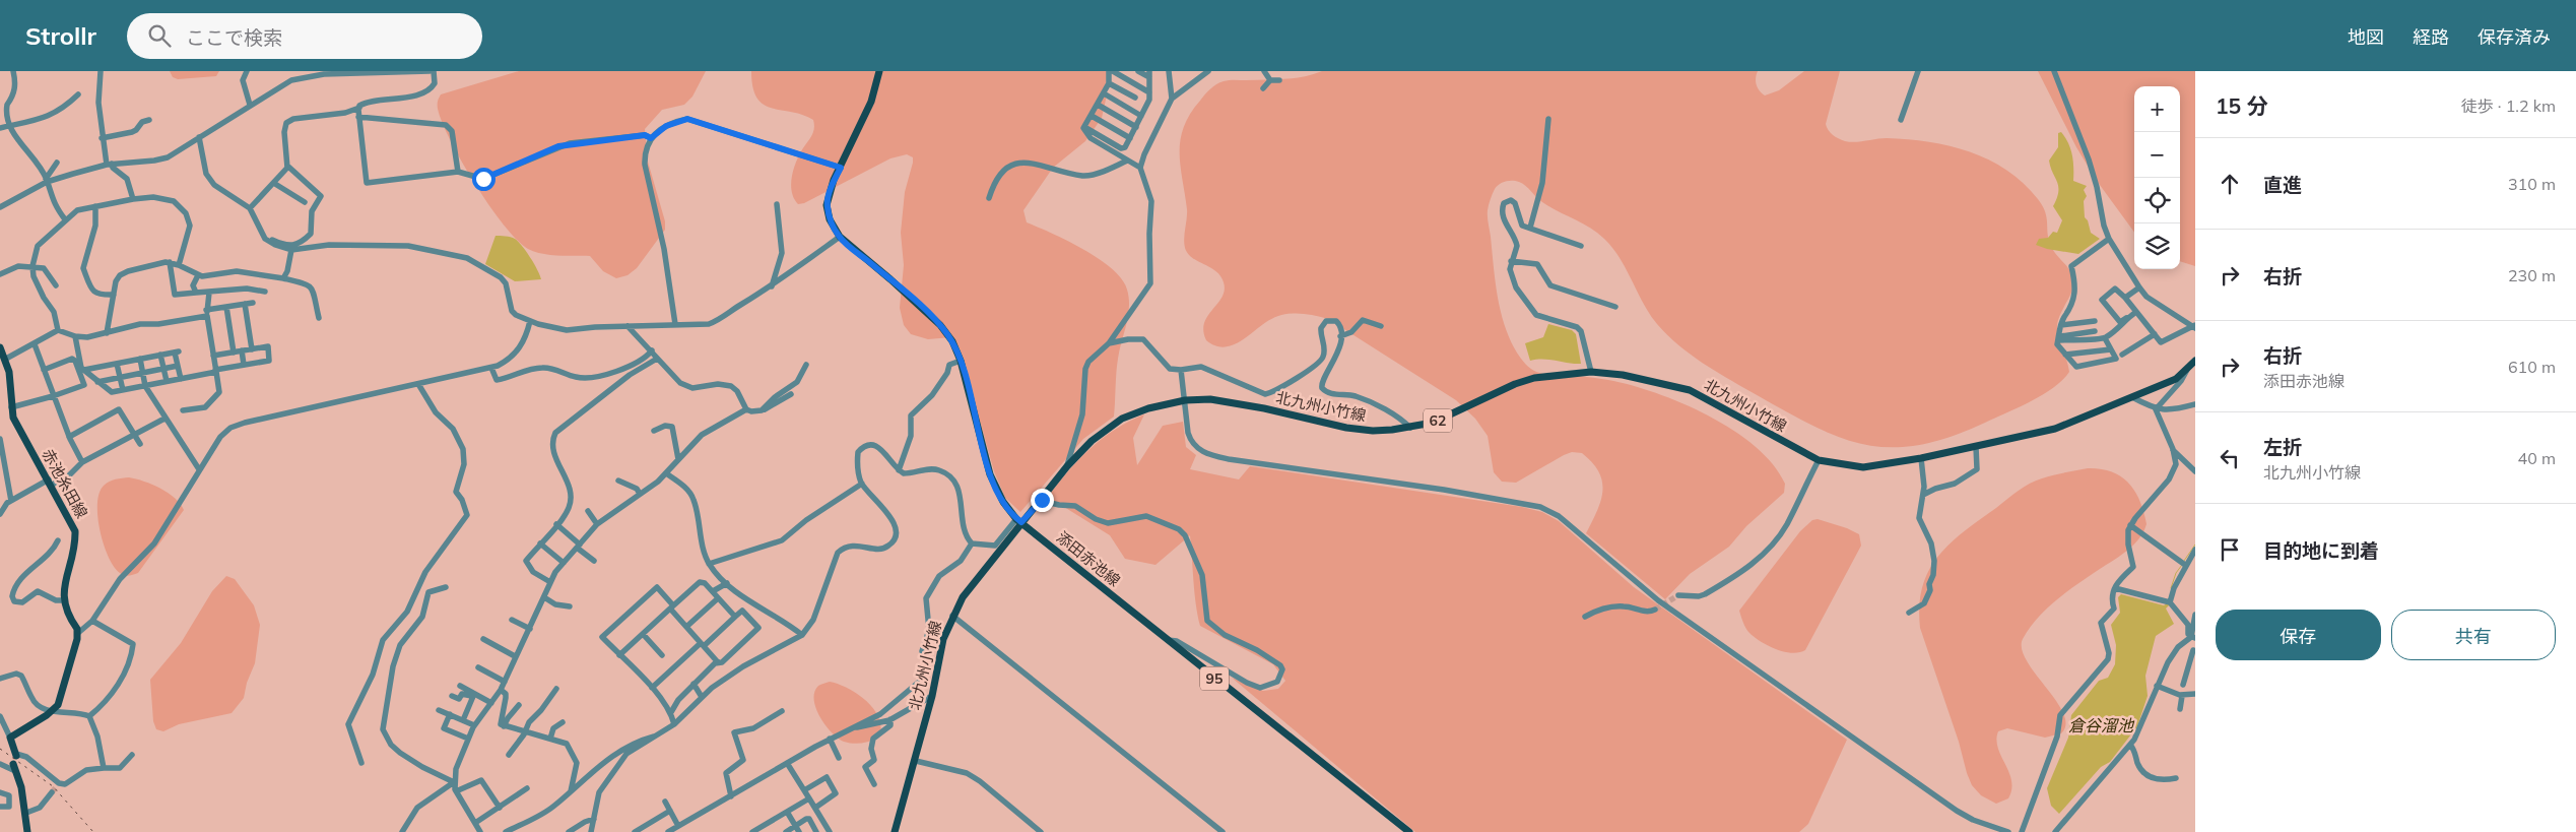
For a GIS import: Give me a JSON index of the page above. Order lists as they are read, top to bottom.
{
  "streets": {
    "main road": [
      "北九州小竹線",
      "62",
      "赤池糸田線",
      "添田赤池線",
      "95"
    ]
  },
  "crossings": [
    ["北九州小竹線", "添田赤池線"]
  ],
  "water": ["倉谷溜池"],
  "page": {
    "header": "Strollr",
    "search": "ここで検索",
    "nav": ["地図", "経路", "保存済み"],
    "heading": ["15 分", "徒歩 · 1.2 km"],
    "map_buttons": ["+", "−"],
    "list": [
      ["直進", "310 m"],
      ["右折", "230 m"],
      ["右折", "添田赤池線", "610 m"],
      ["左折", "北九州小竹線", "40 m"],
      "目的地に到着"
    ],
    "buttons": ["保存", "共有"]
  }
}
